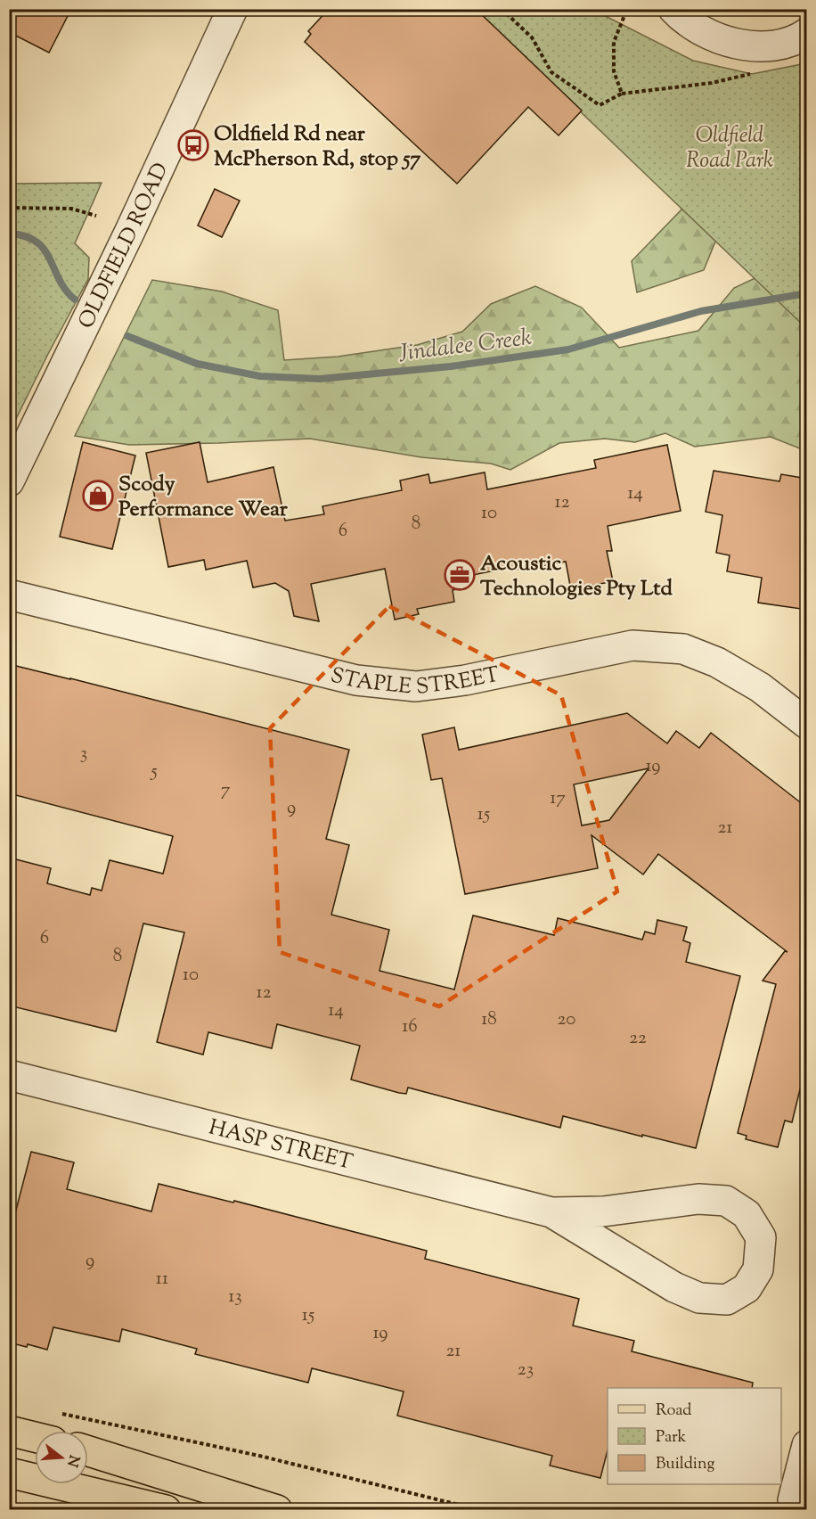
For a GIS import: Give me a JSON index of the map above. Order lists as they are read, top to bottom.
{
  "streets": {
    "street": ["OLDFIELD ROAD", "STAPLE STREET", "HASP STREET"]
  },
  "water": ["Jindalee Creek"],
  "parks": ["Oldfield Road Park"],
  "places": {
    "bus stop": ["Oldfield Rd near McPherson Rd, stop 57"],
    "shop": ["Scody Performance Wear"],
    "office": ["Acoustic Technologies Pty Ltd"]
  },
  "house_numbers": [
    "14",
    "12",
    "10",
    "8",
    "6",
    "3",
    "19",
    "5",
    "7",
    "17",
    "9",
    "15",
    "21",
    "6",
    "8",
    "10",
    "12",
    "14",
    "18",
    "20",
    "16",
    "22",
    "9",
    "11",
    "13",
    "15",
    "19",
    "21",
    "23"
  ],
  "legend": ["Road", "Park", "Building"],
  "north": "right"
}
